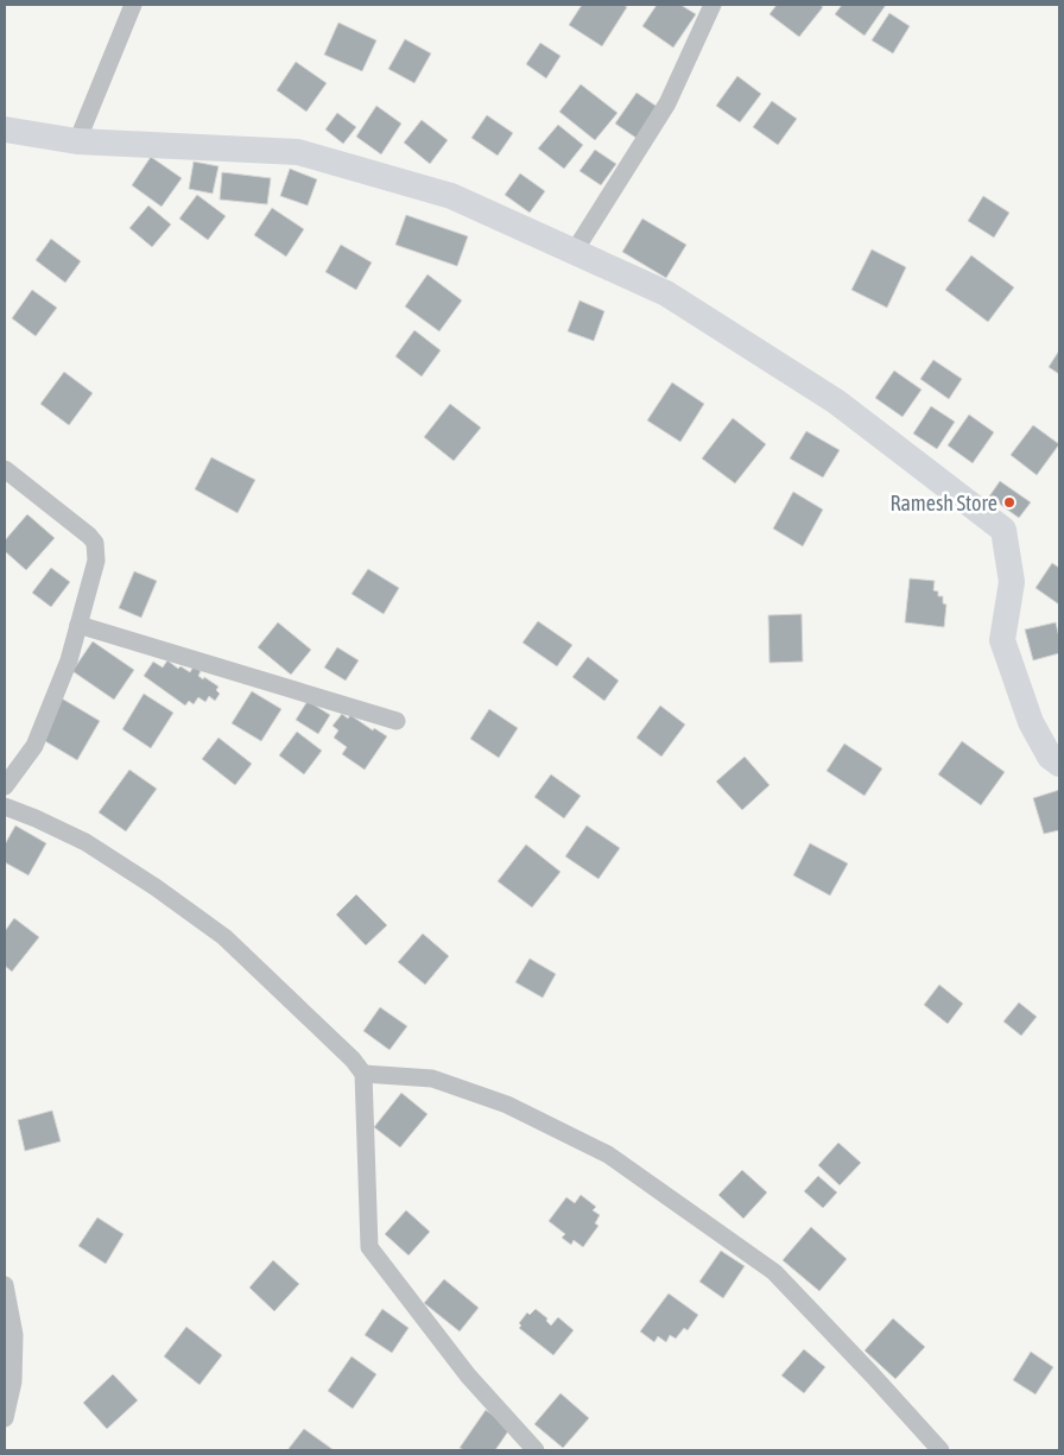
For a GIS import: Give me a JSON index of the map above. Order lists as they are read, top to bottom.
{
  "places": ["Ramesh Store"]
}
